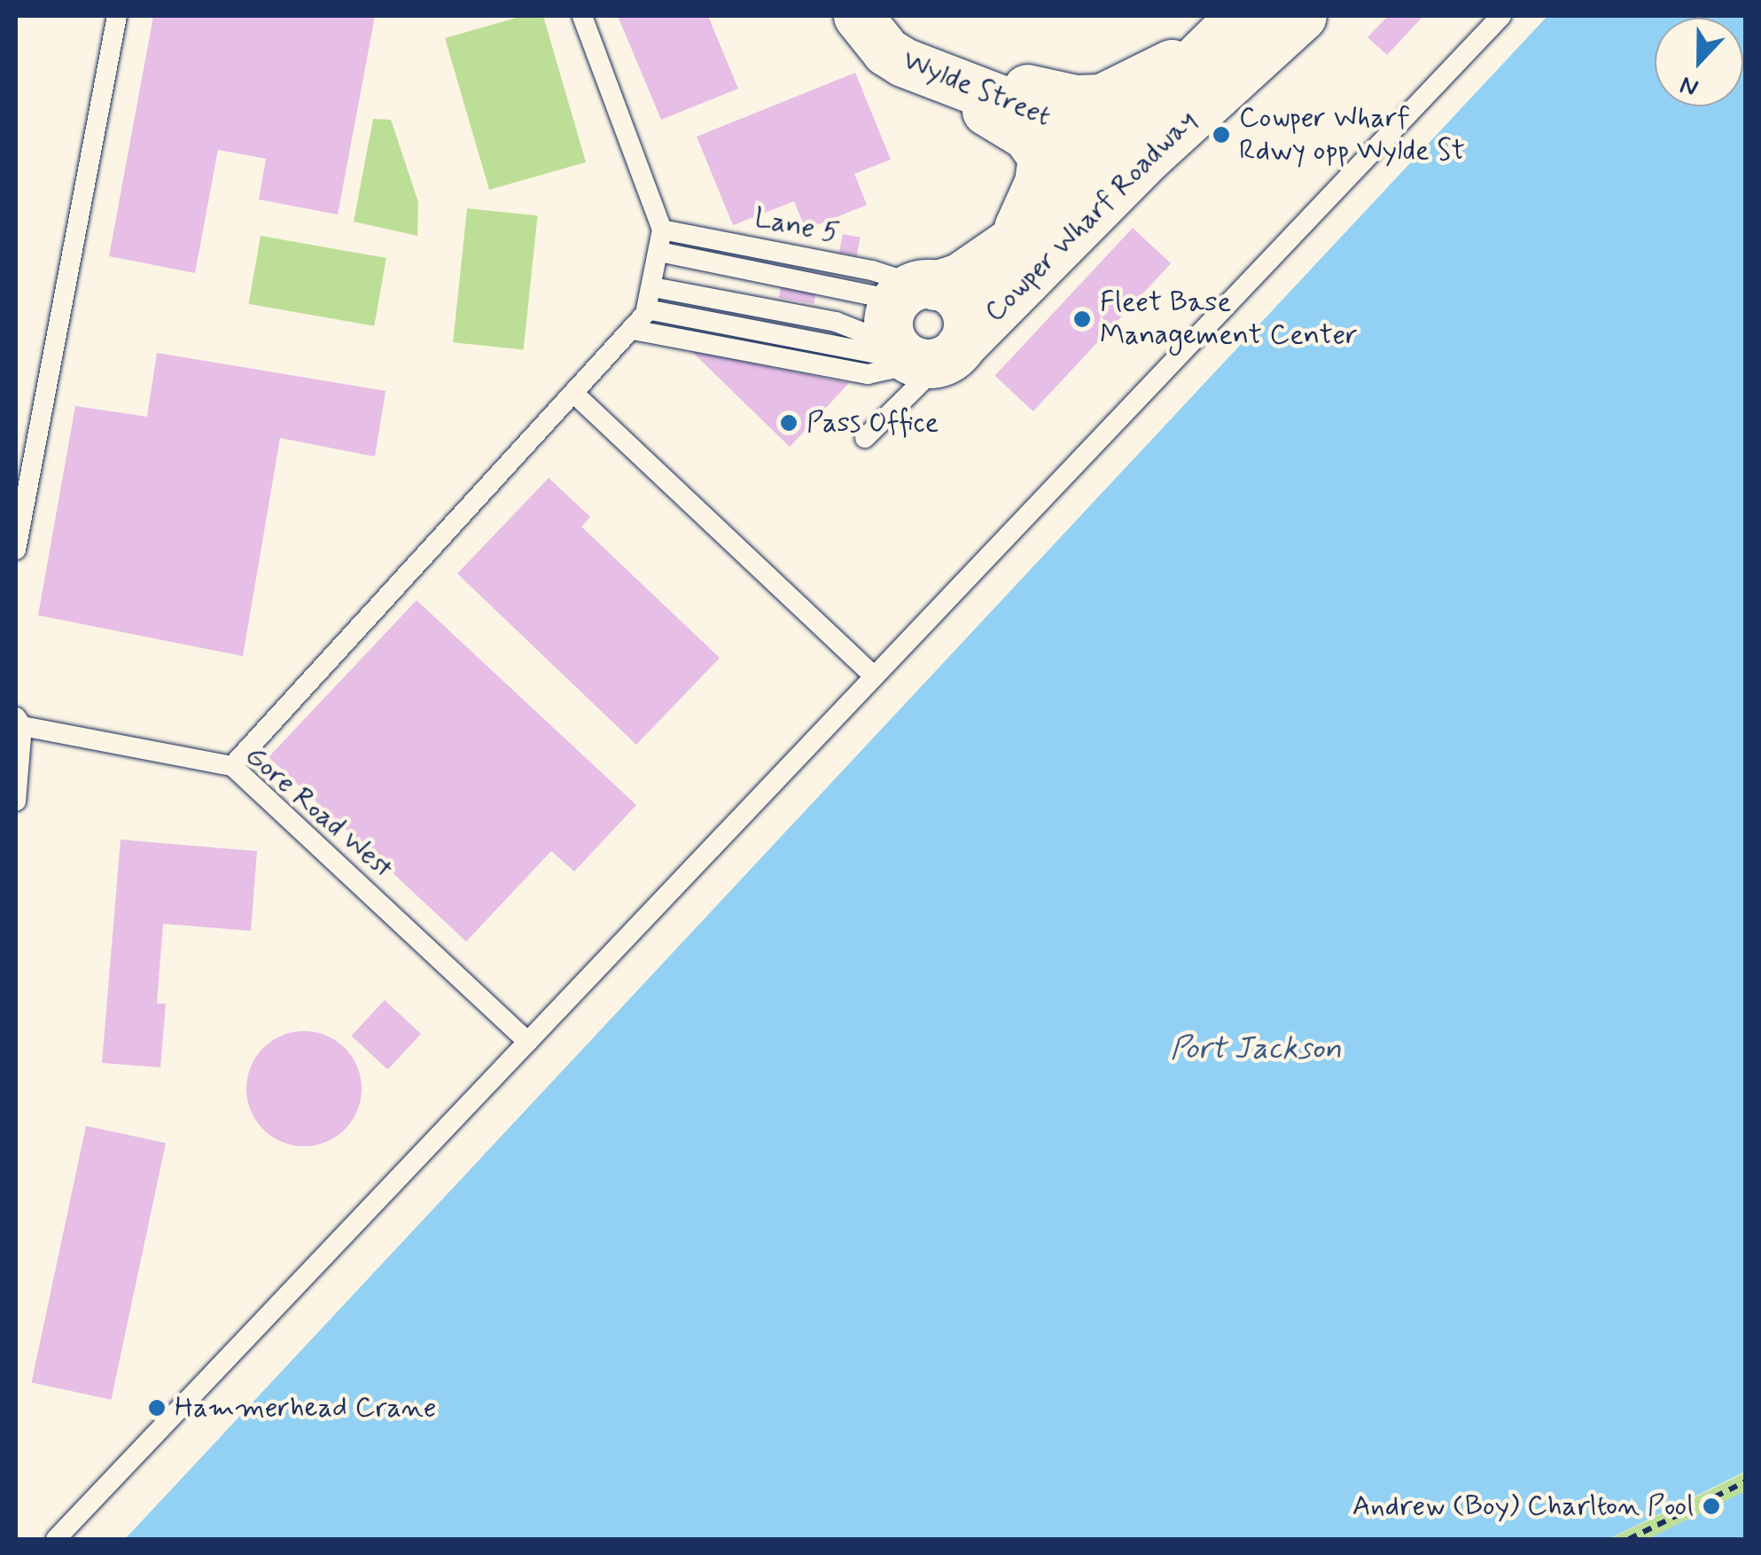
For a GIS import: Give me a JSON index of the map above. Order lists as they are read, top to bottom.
{
  "streets": {
    "main road": ["Wylde Street", "Cowper Wharf Roadway"],
    "lane": ["Lane 5", "Gore Road West"]
  },
  "crossings": [
    ["Wylde Street", "Cowper Wharf Roadway"],
    ["Cowper Wharf Roadway", "Lane 5"]
  ],
  "water": ["Port Jackson"],
  "places": [
    "Cowper Wharf Rdwy opp Wylde St",
    "Fleet Base Management Center",
    "Pass Office",
    "Hammerhead Crane",
    "Andrew (Boy) Charlton Pool"
  ],
  "north": "bottom"
}
